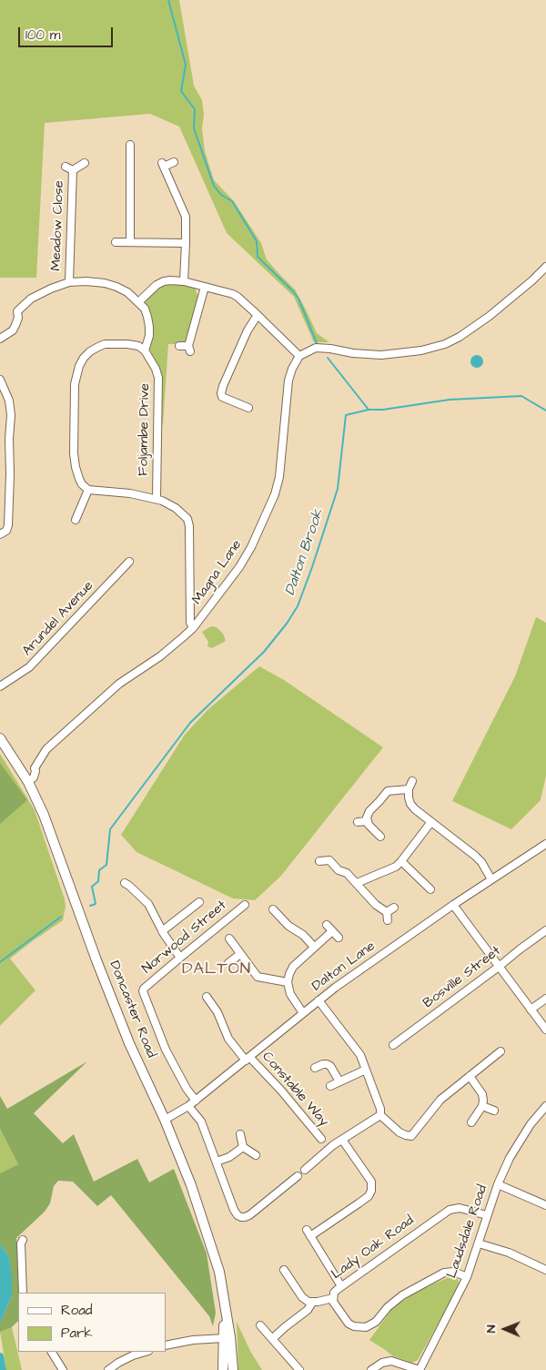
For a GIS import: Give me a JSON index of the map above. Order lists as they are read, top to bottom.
{
  "streets": {
    "main road": ["Doncaster Road"],
    "street": [
      "Meadow Close",
      "Foljambe Drive",
      "Magna Lane",
      "Arundel Avenue",
      "Norwood Street",
      "Dalton Lane",
      "Bosville Street",
      "Constable Way",
      "Laudsdale Road",
      "Lady Oak Road"
    ]
  },
  "crossings": [
    ["Foljambe Drive", "Magna Lane"],
    ["Magna Lane", "Doncaster Road"],
    ["Norwood Street", "Dalton Lane"],
    ["Dalton Lane", "Doncaster Road"],
    ["Dalton Lane", "Constable Way"],
    ["Laudsdale Road", "Lady Oak Road"]
  ],
  "districts": ["DALTON"],
  "water": ["Dalton Brook"],
  "legend": ["Road", "Park"],
  "scale_bar": "100 m",
  "north": "left"
}
